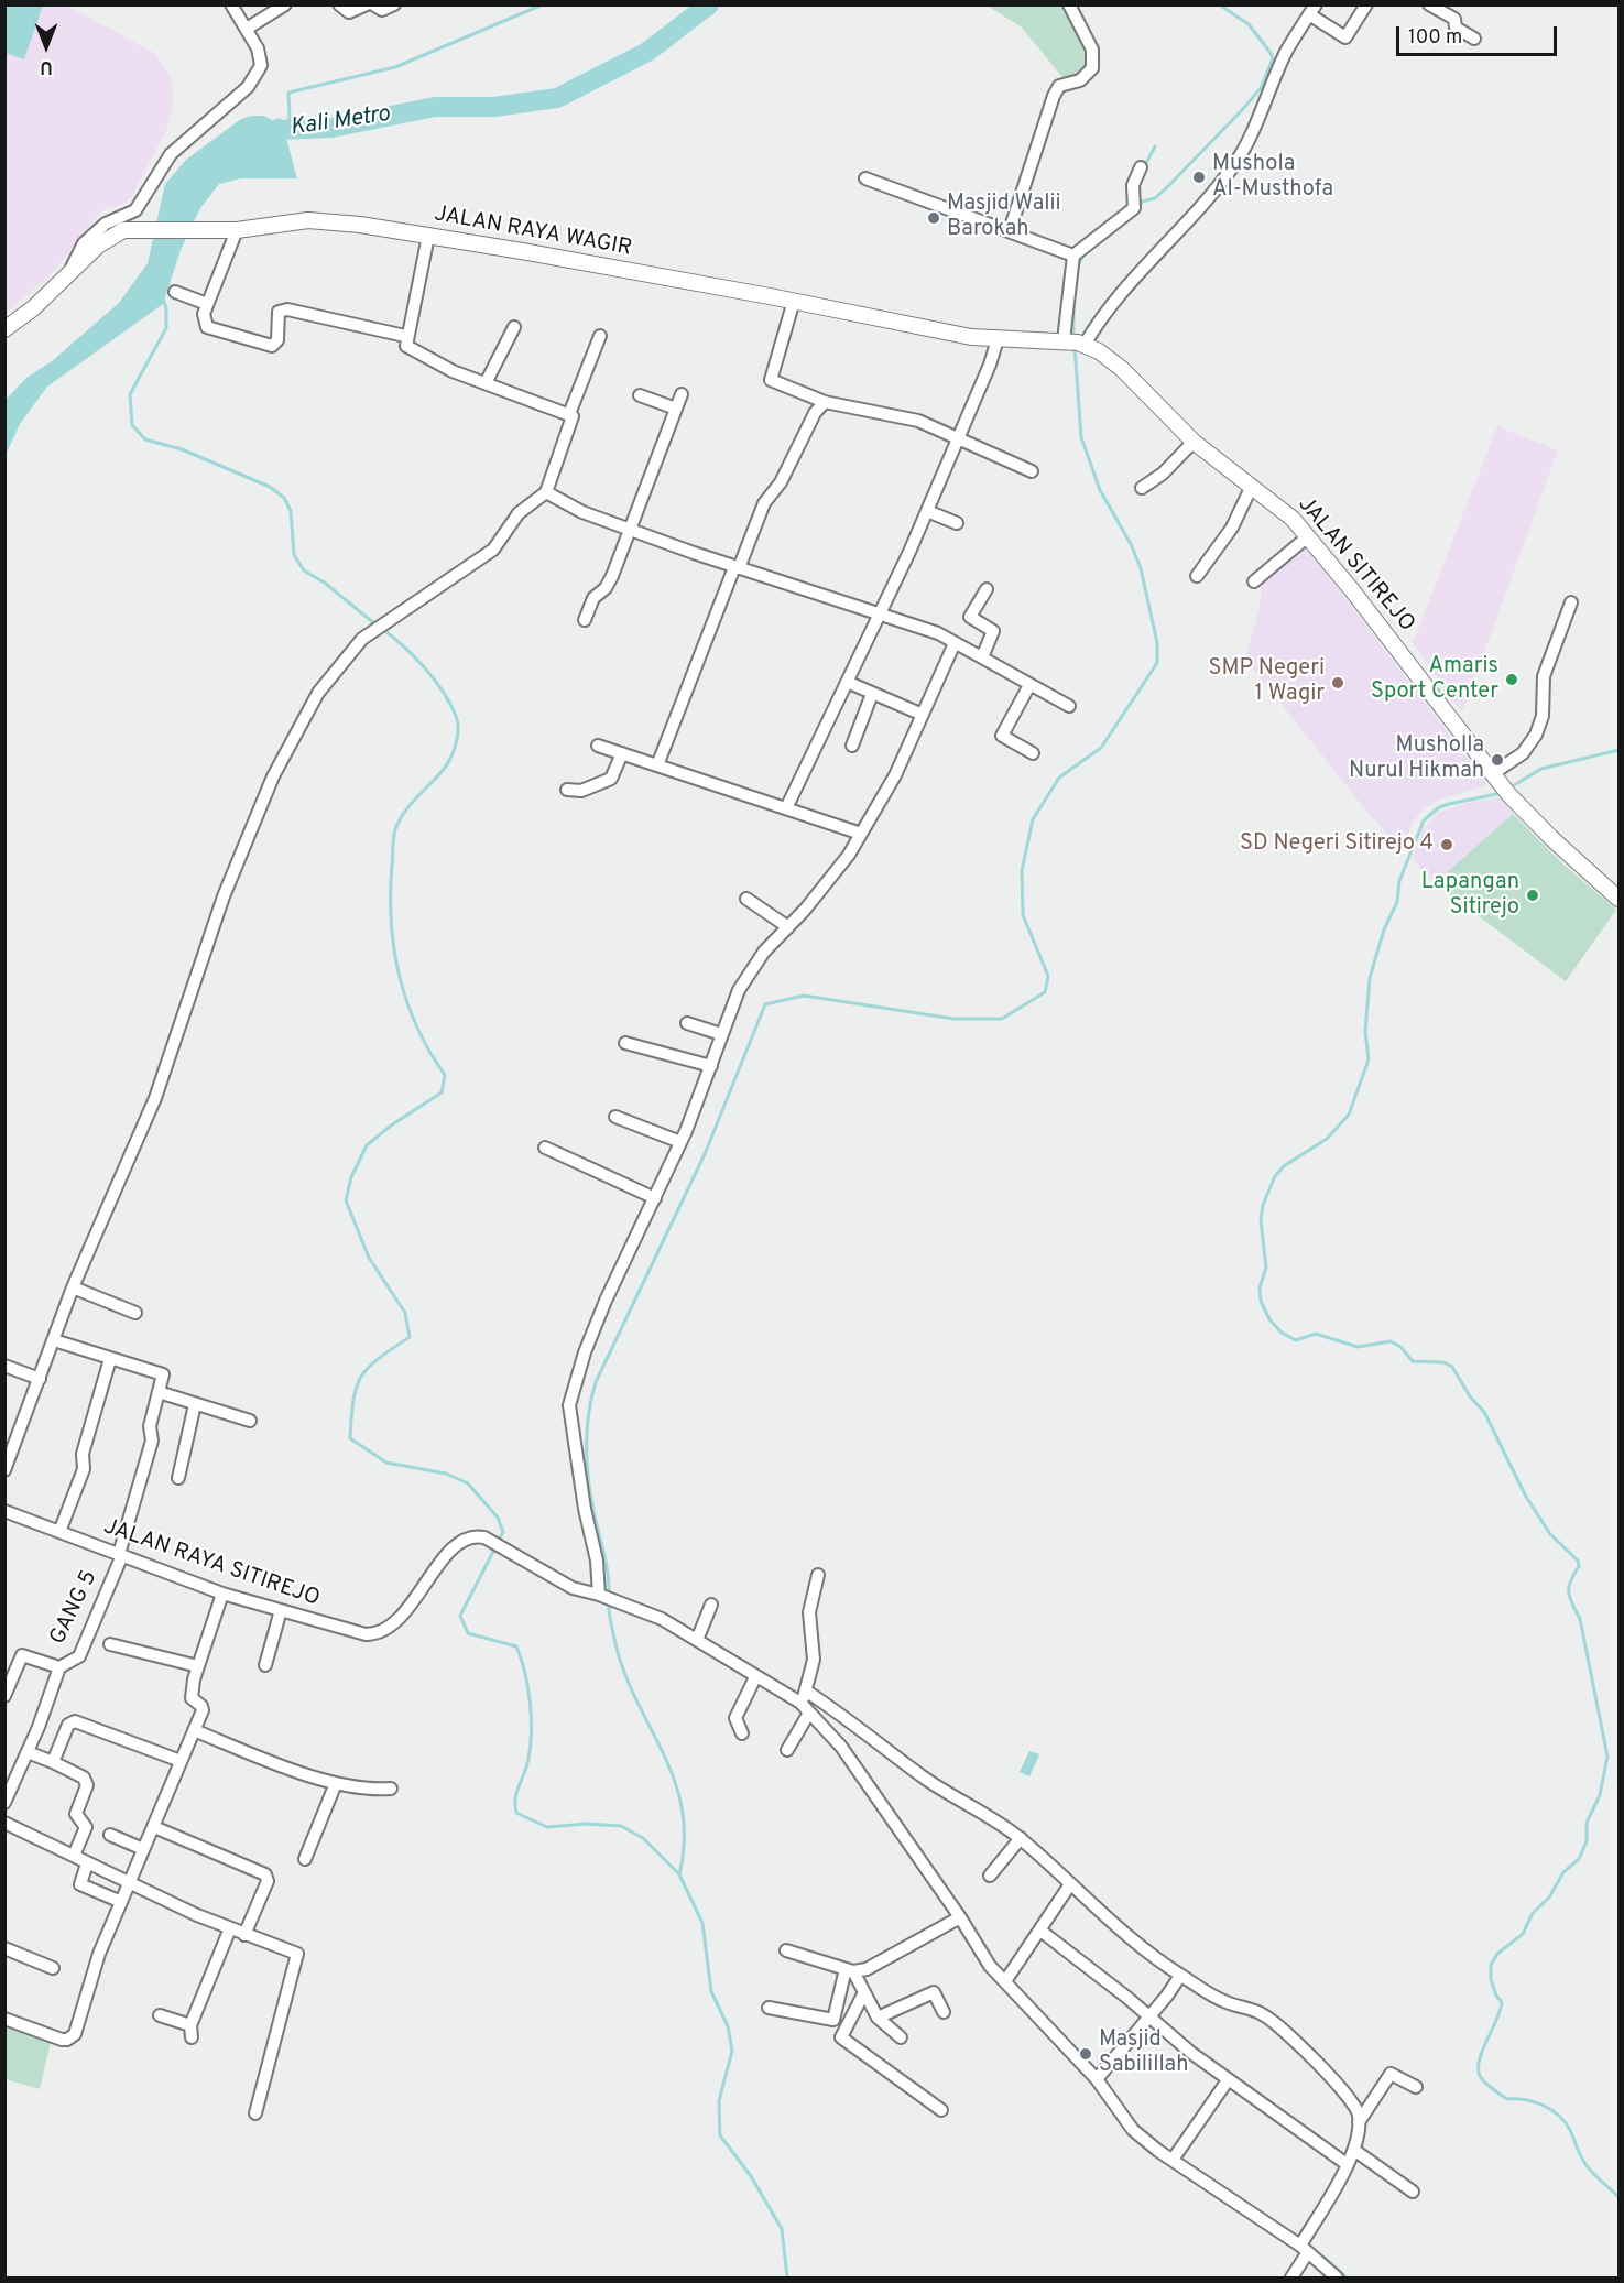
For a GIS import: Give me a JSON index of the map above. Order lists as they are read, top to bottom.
{
  "streets": {
    "main road": ["JALAN RAYA WAGIR", "JALAN SITIREJO"],
    "street": ["JALAN RAYA SITIREJO", "GANG 5"]
  },
  "crossings": [
    ["JALAN RAYA WAGIR", "JALAN SITIREJO"],
    ["JALAN RAYA SITIREJO", "GANG 5"]
  ],
  "water": ["Kali Metro"],
  "places": [
    "Mushola Al-Musthofa",
    "Masjid Walii Barokah",
    "Amaris Sport Center",
    "SMP Negeri 1 Wagir",
    "Musholla Nurul Hikmah",
    "SD Negeri Sitirejo 4",
    "Lapangan Sitirejo",
    "Masjid Sabilillah"
  ],
  "scale_bar": "100 m",
  "north": "bottom"
}
